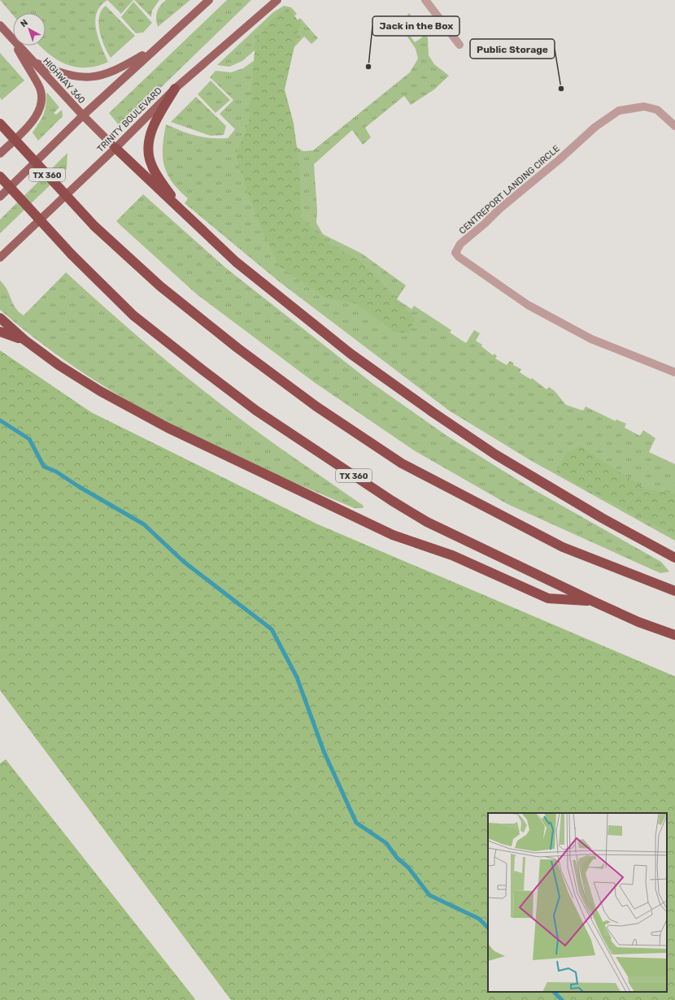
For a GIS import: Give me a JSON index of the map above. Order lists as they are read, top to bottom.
{
  "streets": {
    "highway": ["TX 360"],
    "main road": ["HIGHWAY 360", "TRINITY BOULEVARD"],
    "street": ["CENTREPORT LANDING CIRCLE"]
  },
  "crossings": [
    ["HIGHWAY 360", "TRINITY BOULEVARD"]
  ],
  "places": ["Jack in the Box", "Public Storage"],
  "north": "top left"
}
